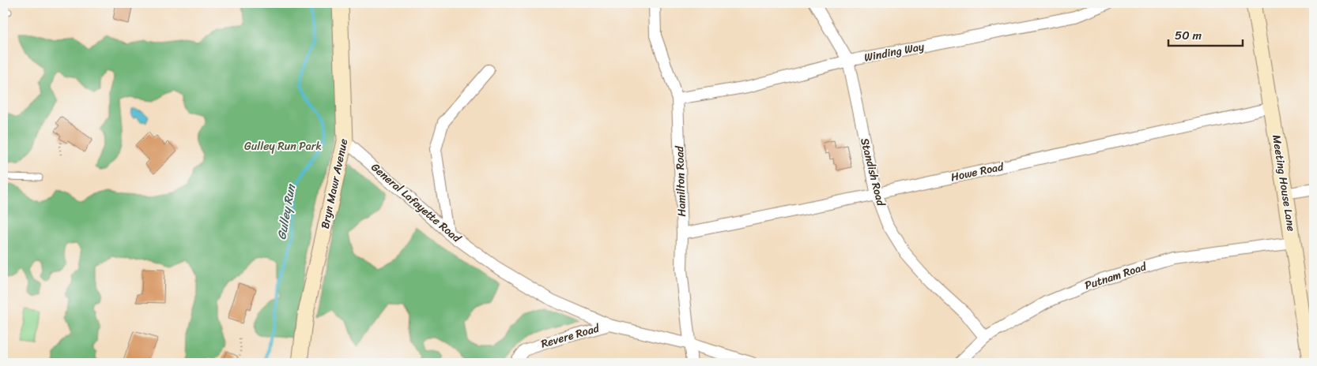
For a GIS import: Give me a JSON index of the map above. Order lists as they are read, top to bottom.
{
  "streets": {
    "street": [
      "Winding Way",
      "Standish Road",
      "Howe Road",
      "Hamilton Road",
      "Meeting House Lane",
      "Bryn Mawr Avenue",
      "General Lafayette Road",
      "Putnam Road",
      "Revere Road"
    ]
  },
  "crossings": [
    ["Winding Way", "Standish Road"],
    ["Winding Way", "Hamilton Road"],
    ["Standish Road", "Howe Road"],
    ["Standish Road", "Putnam Road"],
    ["Howe Road", "Hamilton Road"],
    ["Howe Road", "Meeting House Lane"],
    ["Hamilton Road", "General Lafayette Road"],
    ["Meeting House Lane", "Putnam Road"],
    ["Bryn Mawr Avenue", "General Lafayette Road"],
    ["General Lafayette Road", "Revere Road"]
  ],
  "water": ["Gulley Run"],
  "parks": ["Gulley Run Park"],
  "scale_bar": "50 m"
}
